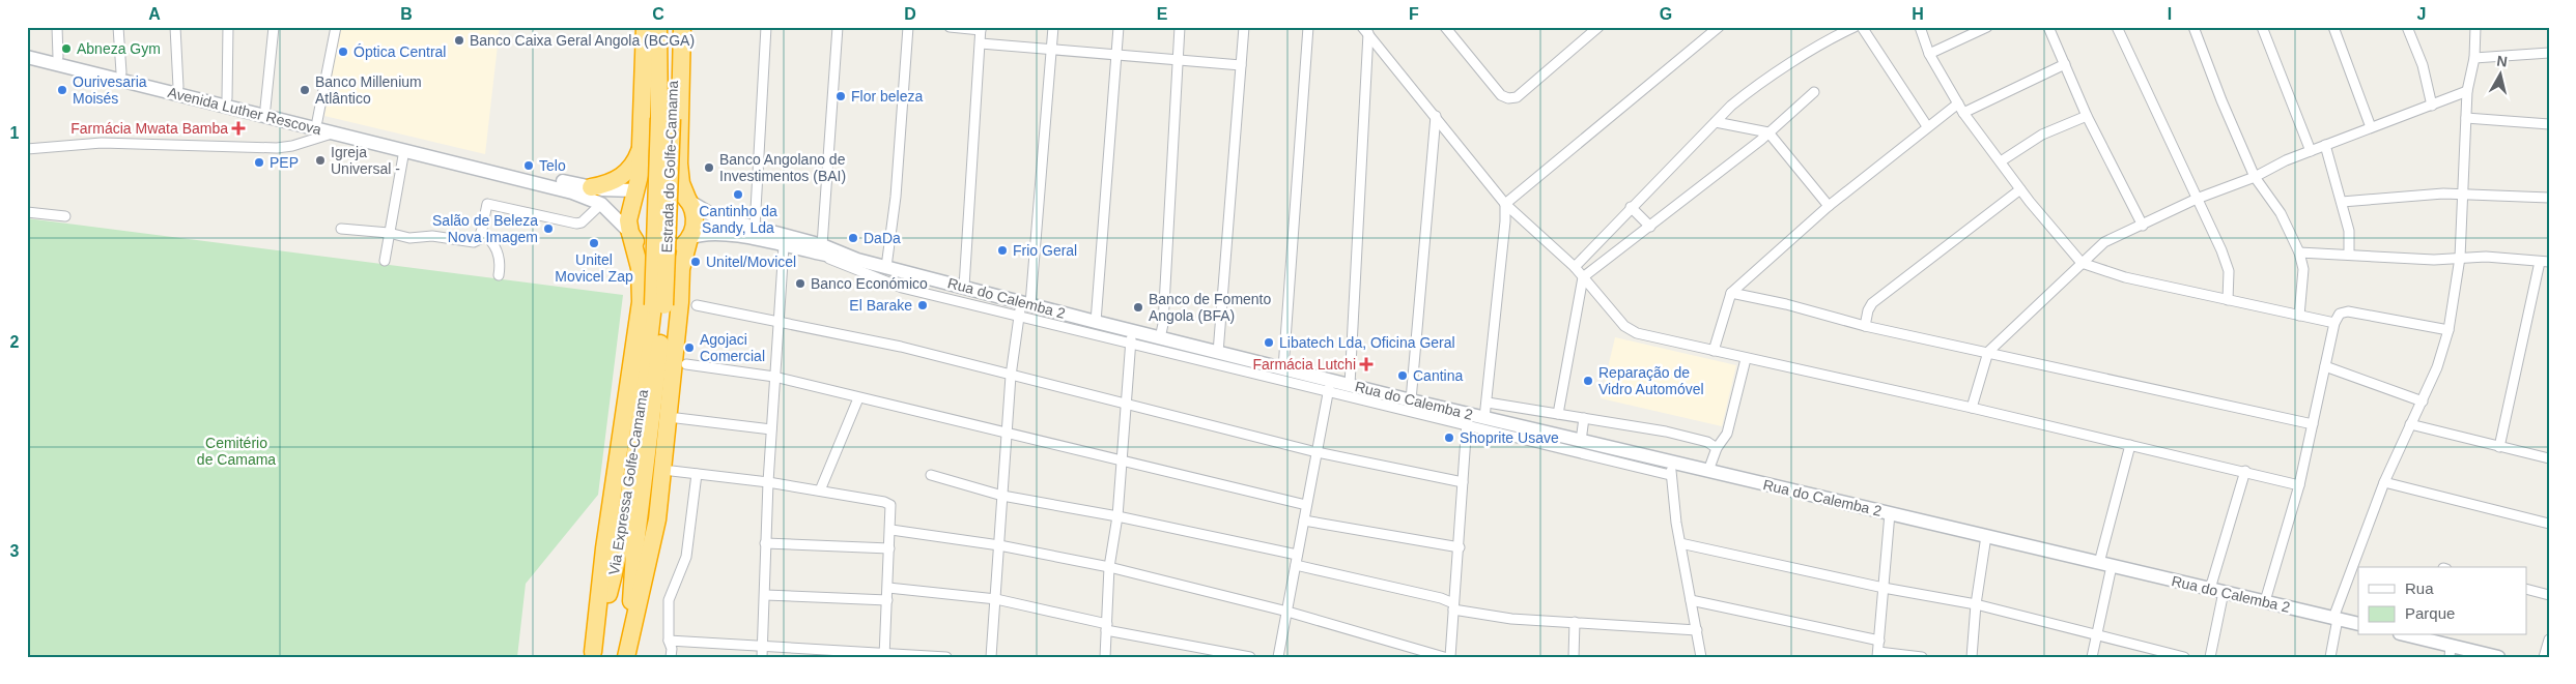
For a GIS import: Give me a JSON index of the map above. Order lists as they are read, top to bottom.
{
  "streets": {
    "highway": ["Estrada do Golfe-Camama", "Via Expressa Golfe-Camama"],
    "main road": ["Avenida Luther Rescova", "Rua do Calemba 2"]
  },
  "crossings": [
    ["Estrada do Golfe-Camama", "Via Expressa Golfe-Camama"]
  ],
  "parks": ["Cemitério de Camama"],
  "places": {
    "other": [
      "Banco Caixa Geral Angola (BCGA)",
      "Abneza Gym",
      "Óptica Central",
      "Ourivesaria Moisés",
      "Banco Millenium Atlântico",
      "Flor beleza",
      "Igreja Universal -",
      "PEP",
      "Telo",
      "Banco Angolano de Investimentos (BAI)",
      "Cantinho da Sandy, Lda",
      "Salão de Beleza Nova Imagem",
      "DaDa",
      "Unitel Movicel Zap",
      "Frio Geral",
      "Unitel/Movicel",
      "Banco Económico",
      "El Barake",
      "Banco de Fomento Angola (BFA)",
      "Libatech Lda, Oficina Geral",
      "Agojaci Comercial",
      "Cantina",
      "Reparação de Vidro Automóvel",
      "Shoprite Usave"
    ],
    "health": ["Farmácia Mwata Bamba", "Farmácia Lutchi"]
  },
  "legend": ["Rua", "Parque"],
  "north": "top",
  "grid": {
    "columns": [
      "A",
      "B",
      "C",
      "D",
      "E",
      "F",
      "G",
      "H",
      "I",
      "J"
    ],
    "rows": ["1", "2", "3"]
  }
}
